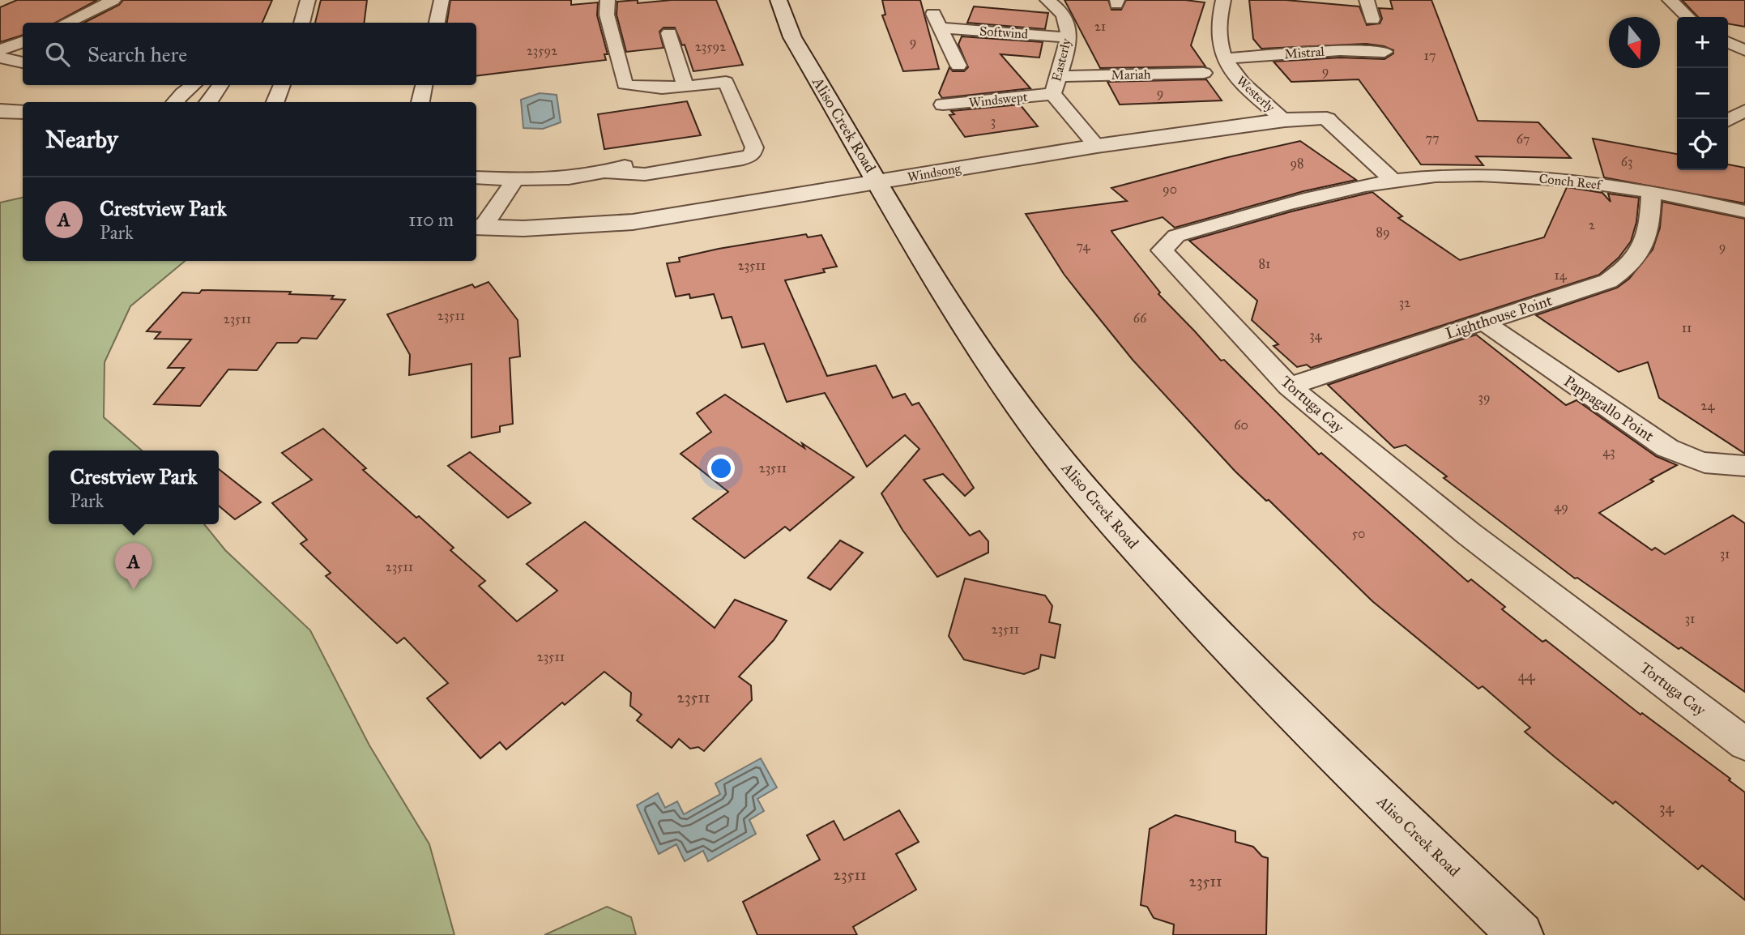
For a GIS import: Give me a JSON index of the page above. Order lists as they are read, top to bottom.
{
  "streets": {
    "main road": ["Aliso Creek Road", "Windsong"],
    "street": [
      "Softwind",
      "Mistral",
      "Easterly",
      "Mariah",
      "Westerly",
      "Windswept",
      "Conch Reef",
      "Lighthouse Point",
      "Tortuga Cay",
      "Pappagallo Point"
    ]
  },
  "crossings": [
    ["Softwind", "Easterly"],
    ["Mistral", "Westerly"],
    ["Easterly", "Mariah"],
    ["Easterly", "Windswept"],
    ["Easterly", "Windsong"],
    ["Mariah", "Windswept"],
    ["Westerly", "Windsong"],
    ["Aliso Creek Road", "Windsong"],
    ["Conch Reef", "Lighthouse Point"],
    ["Conch Reef", "Tortuga Cay"],
    ["Lighthouse Point", "Tortuga Cay"],
    ["Lighthouse Point", "Pappagallo Point"]
  ],
  "house_numbers": [
    "21",
    "9",
    "23592",
    "23592",
    "17",
    "9",
    "9",
    "3",
    "77",
    "67",
    "63",
    "98",
    "90",
    "2",
    "89",
    "74",
    "9",
    "81",
    "23511",
    "14",
    "32",
    "23511",
    "66",
    "23511",
    "11",
    "34",
    "39",
    "24",
    "60",
    "43",
    "23511",
    "49",
    "50",
    "31",
    "23511",
    "31",
    "23511",
    "23511",
    "44",
    "23511",
    "34",
    "23511",
    "23511"
  ],
  "north": "bottom",
  "page": {
    "map_buttons": ["+", "−"],
    "search": "Search here",
    "heading": "Nearby",
    "list": [
      {
        "mark": "A",
        "name": "Crestview Park",
        "note": "Park",
        "value": "110 m"
      }
    ],
    "popup": ["Crestview Park", "Park"],
    "pins": "A"
  }
}
